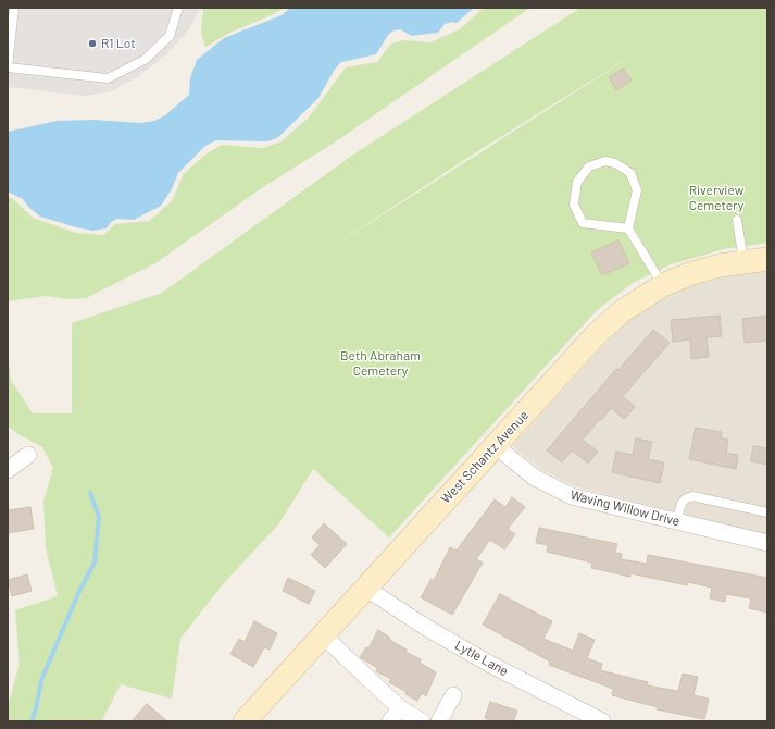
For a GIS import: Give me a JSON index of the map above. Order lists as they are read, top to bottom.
{
  "streets": {
    "main road": ["West Schantz Avenue"],
    "street": ["Waving Willow Drive", "Lytle Lane"]
  },
  "crossings": [
    ["West Schantz Avenue", "Waving Willow Drive"],
    ["West Schantz Avenue", "Lytle Lane"]
  ],
  "parks": ["Riverview Cemetery", "Beth Abraham Cemetery"],
  "places": ["R1 Lot"]
}
